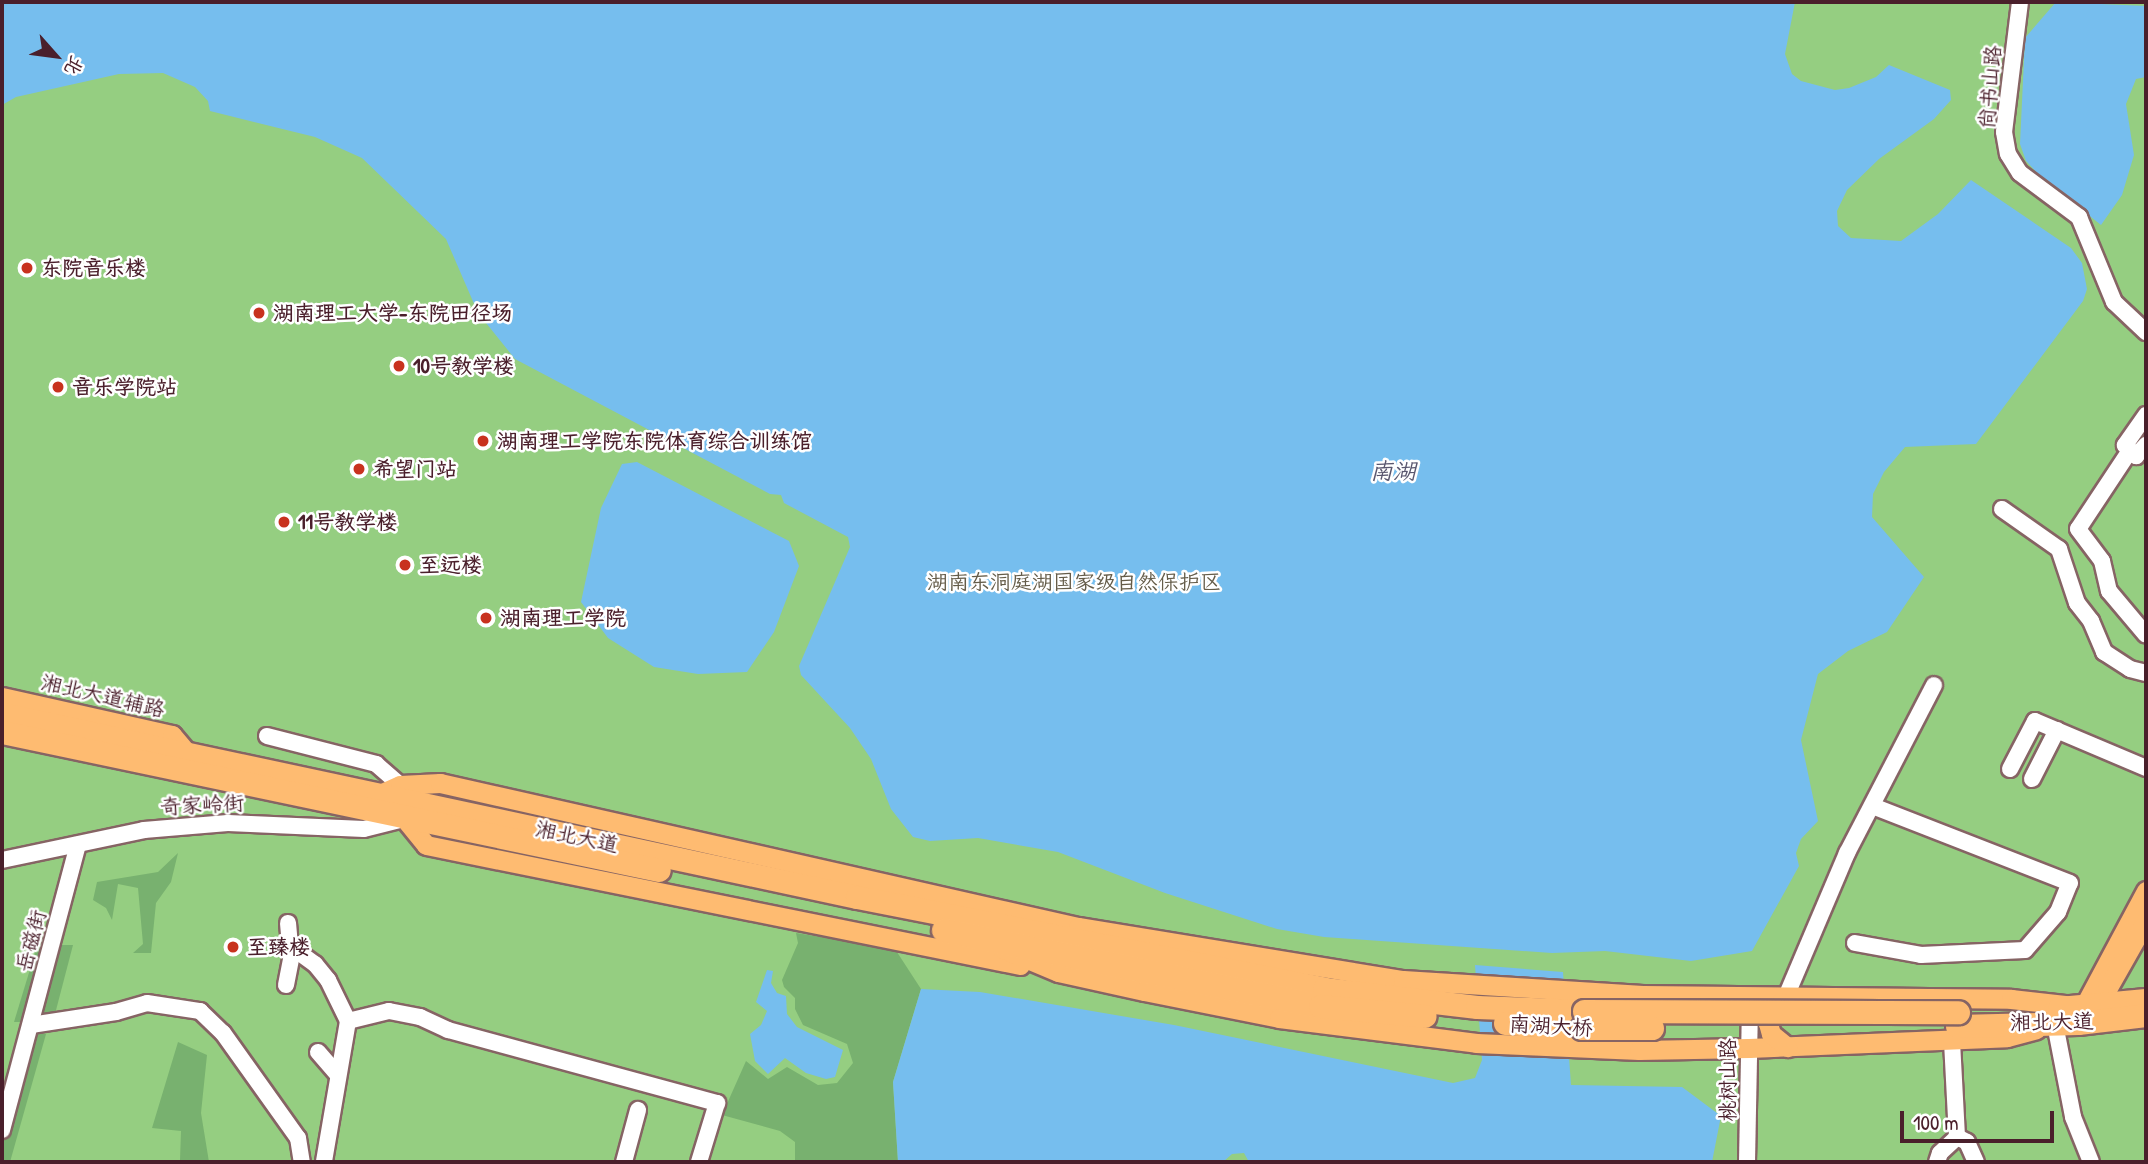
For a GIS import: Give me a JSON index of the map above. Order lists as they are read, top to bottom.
{
  "streets": {
    "highway": ["湘北大道", "南湖大桥"],
    "main road": ["湘北大道辅路"],
    "street": [
      "尚书山路",
      "奇家岭街",
      "岳磁街",
      "桃树山路"
    ]
  },
  "crossings": [
    ["湘北大道辅路", "湘北大道"],
    ["奇家岭街", "湘北大道"],
    ["奇家岭街", "岳磁街"],
    ["湘北大道", "南湖大桥"]
  ],
  "water": ["南湖"],
  "parks": ["湖南东洞庭湖国家级自然保护区"],
  "places": [
    "东院音乐楼",
    "湖南理工大学-东院田径场",
    "10号教学楼",
    "音乐学院站",
    "湖南理工学院东院体育综合训练馆",
    "希望门站",
    "11号教学楼",
    "至远楼",
    "湖南理工学院",
    "至臻楼"
  ],
  "scale_bar": "100 m",
  "north": "bottom right"
}
